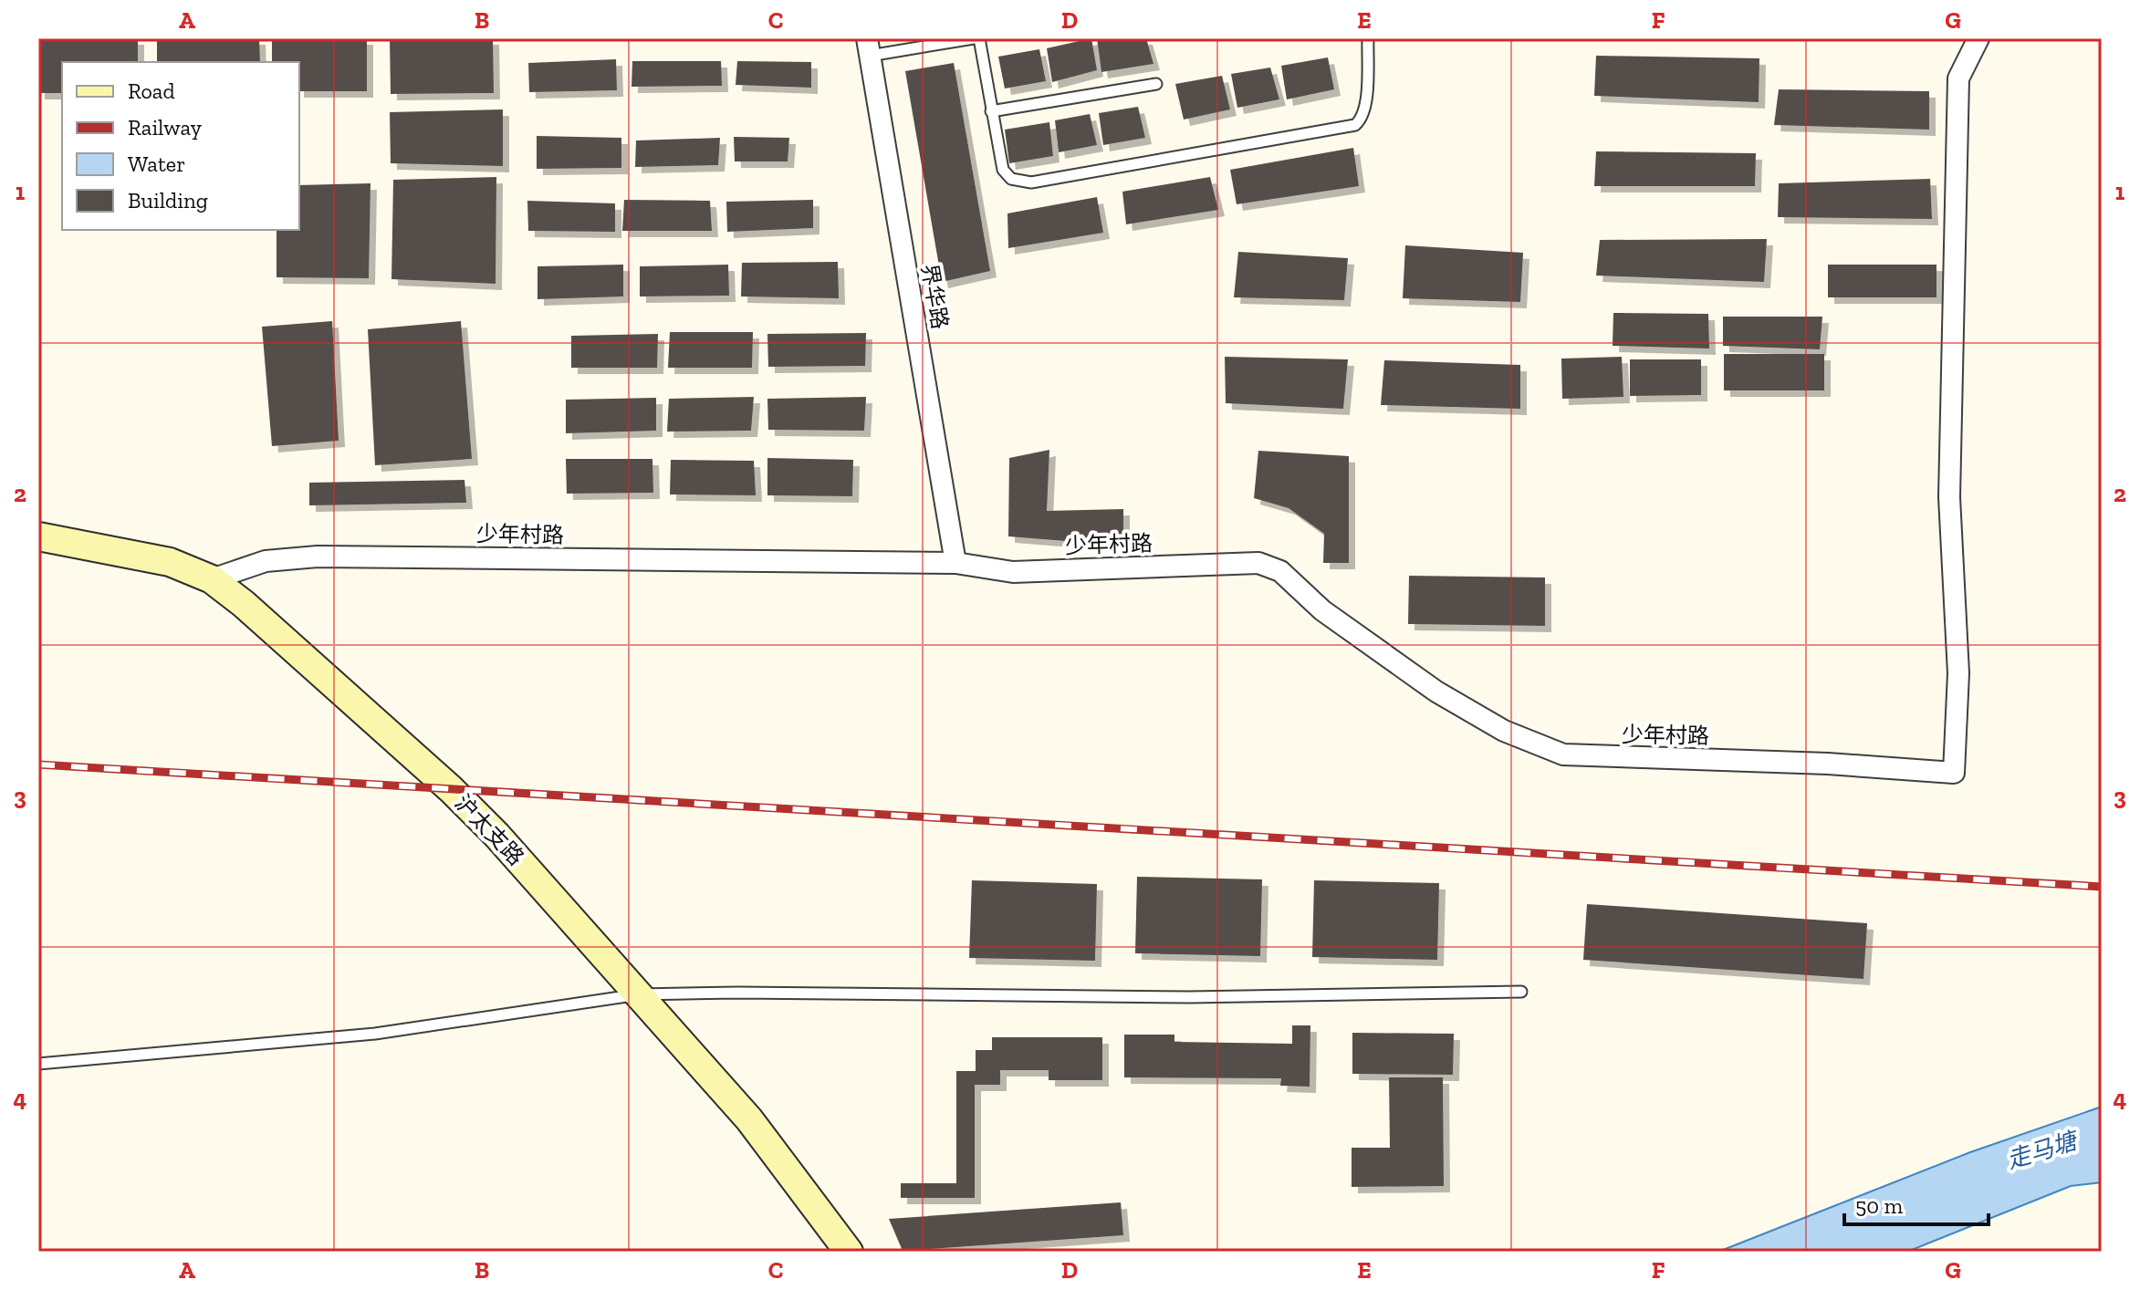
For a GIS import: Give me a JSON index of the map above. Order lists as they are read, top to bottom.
{
  "streets": {
    "street": ["界华路", "少年村路", "沪太支路"]
  },
  "crossings": [
    ["界华路", "少年村路"],
    ["少年村路", "沪太支路"]
  ],
  "water": ["走马塘"],
  "legend": [
    "Road",
    "Railway",
    "Water",
    "Building"
  ],
  "scale_bar": "50 m",
  "grid": {
    "columns": [
      "A",
      "B",
      "C",
      "D",
      "E",
      "F",
      "G"
    ],
    "rows": [
      "1",
      "2",
      "3",
      "4"
    ]
  }
}
